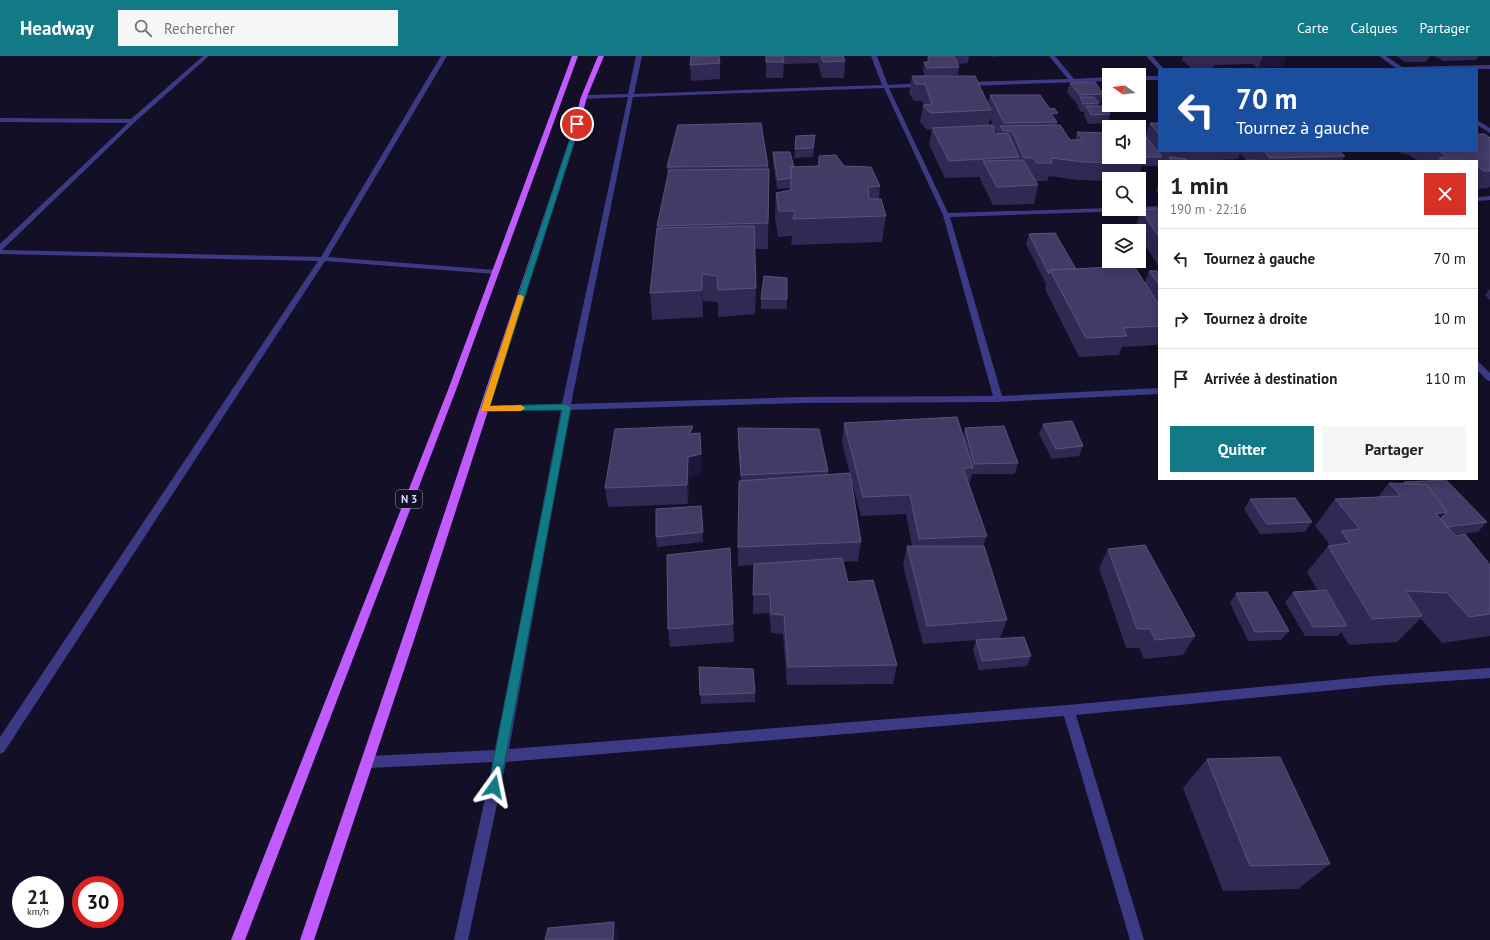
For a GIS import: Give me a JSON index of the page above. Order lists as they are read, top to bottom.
{
  "streets": {
    "main road": ["N 3"]
  },
  "north": "left",
  "page": {
    "header": "Headway",
    "search": "Rechercher",
    "nav": ["Carte", "Calques", "Partager"],
    "turn": ["70 m", "Tournez à gauche"],
    "heading": ["1 min", "190 m · 22:16"],
    "list": [
      {
        "name": "Tournez à gauche",
        "value": "70 m"
      },
      {
        "name": "Tournez à droite",
        "value": "10 m"
      },
      {
        "name": "Arrivée à destination",
        "value": "110 m"
      }
    ],
    "buttons": ["Quitter", "Partager"],
    "speed": "21 km/h",
    "limit": "30"
  }
}
